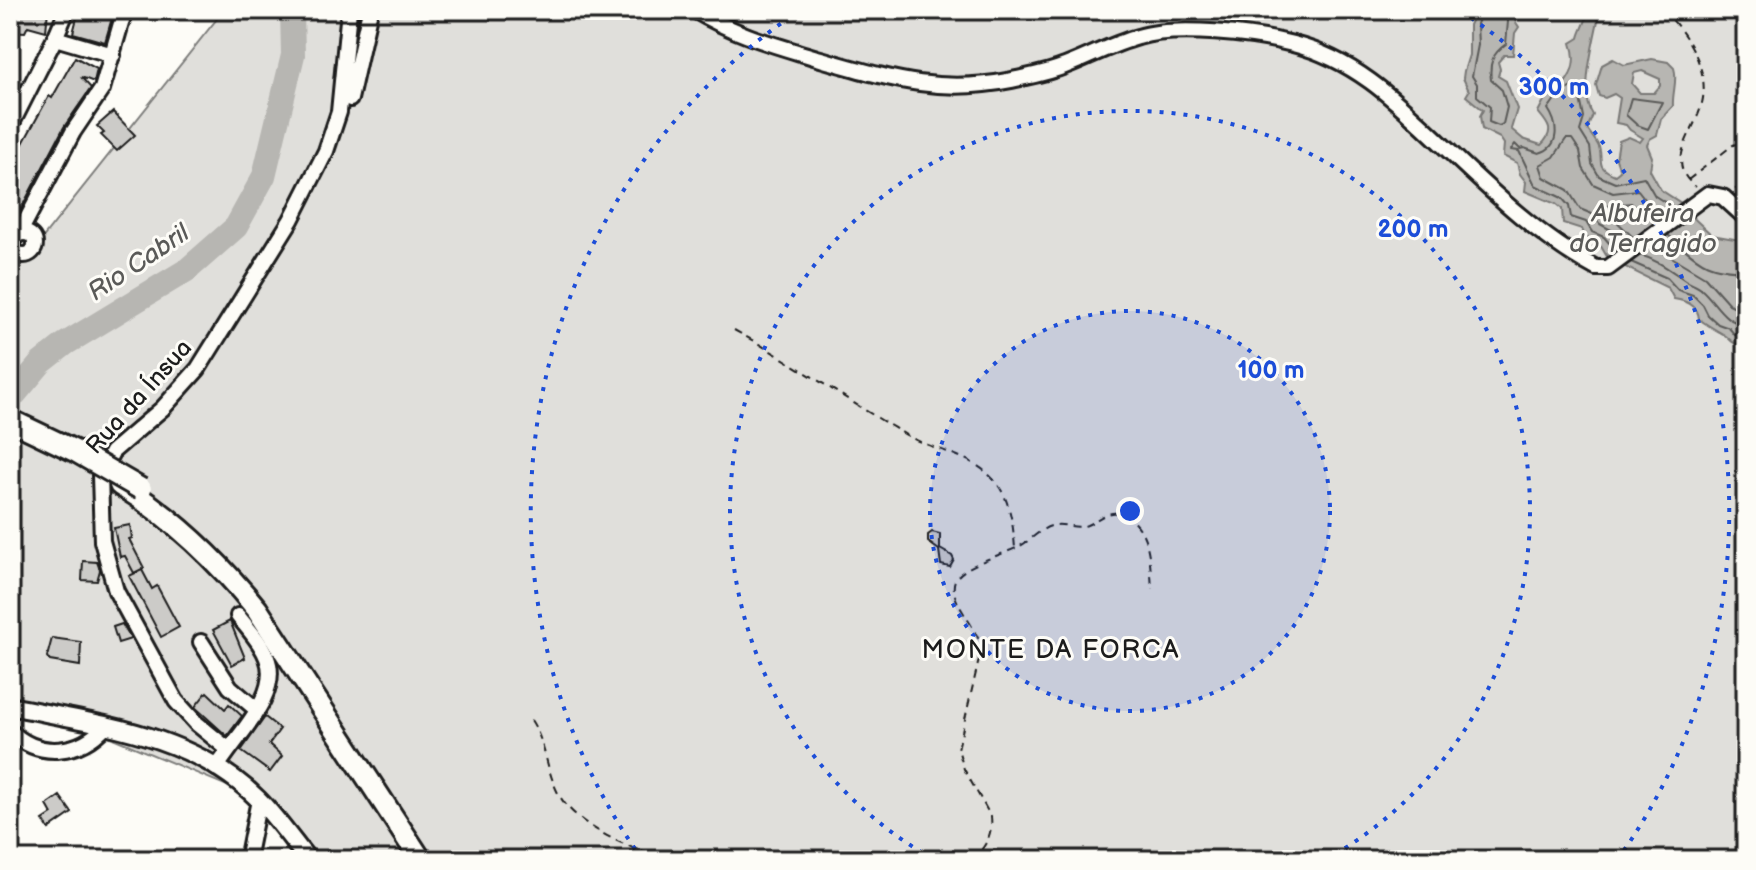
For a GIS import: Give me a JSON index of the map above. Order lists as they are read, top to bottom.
{
  "streets": {
    "street": ["Rua da Ínsua"]
  },
  "districts": ["MONTE DA FORCA"],
  "water": ["Albufeira do Terragido", "Rio Cabril"],
  "rings": ["300 m", "200 m", "100 m"]
}
